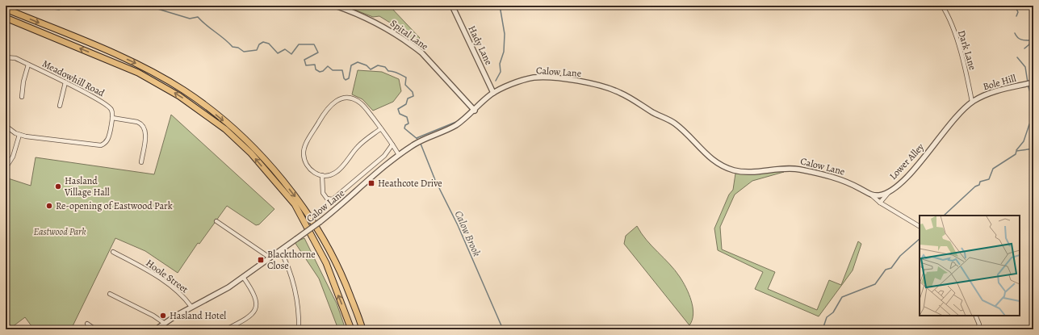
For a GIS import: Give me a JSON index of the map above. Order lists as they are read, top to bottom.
{
  "streets": {
    "street": [
      "Spital Lane",
      "Hady Lane",
      "Dark Lane",
      "Calow Lane",
      "Meadowhill Road",
      "Bole Hill",
      "Lower Alley",
      "Hoole Street"
    ]
  },
  "crossings": [
    ["Spital Lane", "Calow Lane"],
    ["Hady Lane", "Calow Lane"],
    ["Dark Lane", "Bole Hill"],
    ["Calow Lane", "Lower Alley"],
    ["Calow Lane", "Hoole Street"],
    ["Bole Hill", "Lower Alley"]
  ],
  "water": ["Calow Brook"],
  "parks": ["Eastwood Park"],
  "places": {
    "transit": ["Heathcote Drive", "Blackthorne Close"],
    "other": ["Hasland Village Hall", "Re-opening of Eastwood Park", "Hasland Hotel"]
  }
}
